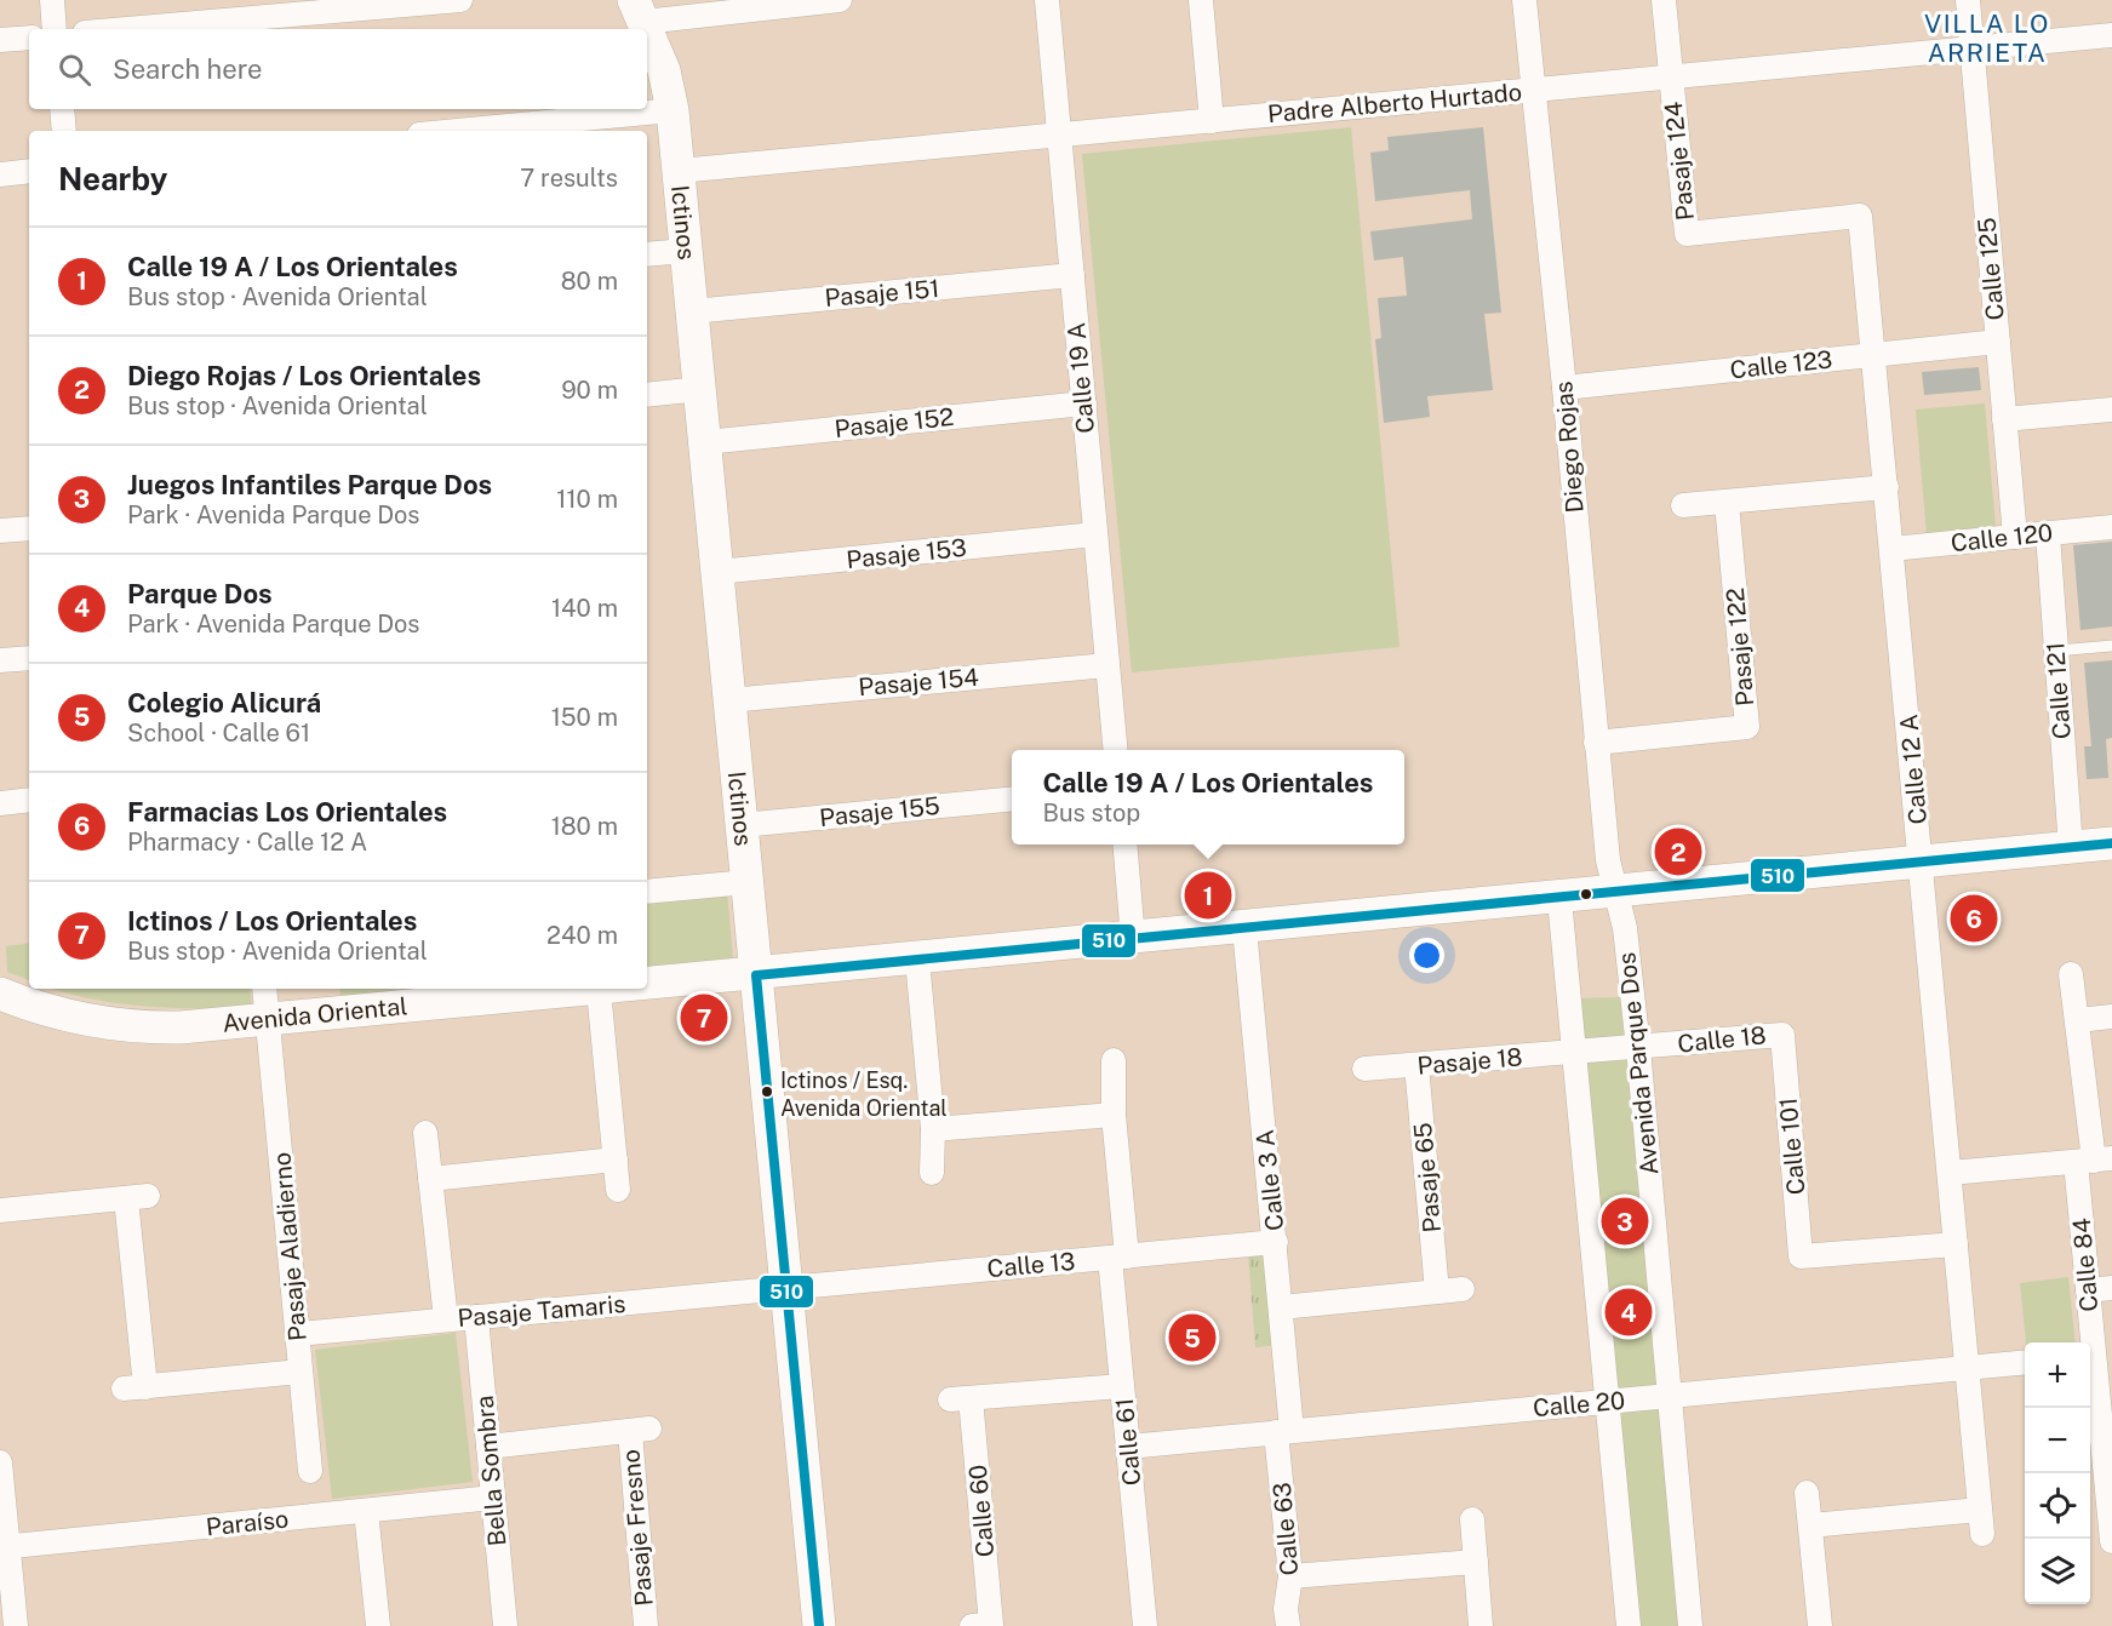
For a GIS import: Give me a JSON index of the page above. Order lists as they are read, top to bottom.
{
  "streets": {
    "main road": ["Ictinos", "Avenida Oriental"],
    "street": [
      "Padre Alberto Hurtado",
      "Pasaje 124",
      "Calle 125",
      "Pasaje 151",
      "Calle 123",
      "Calle 19 A",
      "Pasaje 152",
      "Diego Rojas",
      "Calle 120",
      "Pasaje 153",
      "Pasaje 122",
      "Pasaje 154",
      "Calle 121",
      "Calle 12 A",
      "Pasaje 155",
      "Calle 18",
      "Pasaje 18",
      "Avenida Parque Dos",
      "Calle 101",
      "Pasaje 65",
      "Calle 3 A",
      "Pasaje Aladierno",
      "Calle 13",
      "Calle 84",
      "Pasaje Tamaris",
      "Calle 20",
      "Calle 61",
      "Bella Sombra",
      "Calle 60",
      "Paraíso",
      "Pasaje Fresno",
      "Calle 63"
    ]
  },
  "crossings": [
    ["Padre Alberto Hurtado", "Pasaje 124"],
    ["Padre Alberto Hurtado", "Ictinos"],
    ["Padre Alberto Hurtado", "Calle 125"],
    ["Padre Alberto Hurtado", "Calle 19 A"],
    ["Padre Alberto Hurtado", "Diego Rojas"],
    ["Pasaje 124", "Calle 12 A"],
    ["Ictinos", "Pasaje 151"],
    ["Ictinos", "Pasaje 152"],
    ["Ictinos", "Pasaje 153"],
    ["Ictinos", "Pasaje 154"],
    ["Ictinos", "Pasaje 155"],
    ["Ictinos", "Avenida Oriental"],
    ["Ictinos", "Calle 13"],
    ["Ictinos", "Pasaje Tamaris"],
    ["Calle 125", "Calle 123"],
    ["Calle 125", "Calle 120"],
    ["Pasaje 151", "Calle 19 A"],
    ["Calle 123", "Diego Rojas"],
    ["Calle 123", "Calle 12 A"],
    ["Calle 19 A", "Pasaje 152"],
    ["Calle 19 A", "Pasaje 153"],
    ["Calle 19 A", "Pasaje 154"],
    ["Diego Rojas", "Pasaje 122"],
    ["Diego Rojas", "Avenida Oriental"],
    ["Diego Rojas", "Avenida Parque Dos"],
    ["Calle 120", "Calle 121"],
    ["Calle 120", "Calle 12 A"],
    ["Calle 121", "Avenida Oriental"],
    ["Calle 12 A", "Avenida Oriental"],
    ["Calle 12 A", "Calle 101"],
    ["Calle 12 A", "Calle 20"],
    ["Avenida Oriental", "Avenida Parque Dos"],
    ["Avenida Oriental", "Calle 3 A"],
    ["Avenida Oriental", "Pasaje Aladierno"],
    ["Calle 18", "Pasaje 18"],
    ["Calle 18", "Avenida Parque Dos"],
    ["Calle 18", "Calle 101"],
    ["Pasaje 18", "Pasaje 65"],
    ["Avenida Parque Dos", "Calle 20"],
    ["Calle 3 A", "Calle 13"],
    ["Calle 3 A", "Calle 20"],
    ["Calle 3 A", "Calle 63"],
    ["Pasaje Aladierno", "Pasaje Tamaris"],
    ["Calle 13", "Pasaje Tamaris"],
    ["Calle 13", "Calle 61"],
    ["Pasaje Tamaris", "Bella Sombra"],
    ["Calle 20", "Calle 61"],
    ["Calle 20", "Calle 63"],
    ["Calle 61", "Calle 60"],
    ["Bella Sombra", "Paraíso"],
    ["Bella Sombra", "Pasaje Fresno"]
  ],
  "districts": ["VILLA LO ARRIETA"],
  "places": ["Ictinos / Esq. Avenida Oriental"],
  "lines": ["transit line 510"],
  "page": {
    "search": "Search here",
    "heading": ["Nearby", "7 results"],
    "list": [
      {
        "mark": "1",
        "name": "Calle 19 A / Los Orientales",
        "note": "Bus stop · Avenida Oriental",
        "value": "80 m"
      },
      {
        "mark": "2",
        "name": "Diego Rojas / Los Orientales",
        "note": "Bus stop · Avenida Oriental",
        "value": "90 m"
      },
      {
        "mark": "3",
        "name": "Juegos Infantiles Parque Dos",
        "note": "Park · Avenida Parque Dos",
        "value": "110 m"
      },
      {
        "mark": "4",
        "name": "Parque Dos",
        "note": "Park · Avenida Parque Dos",
        "value": "140 m"
      },
      {
        "mark": "5",
        "name": "Colegio Alicurá",
        "note": "School · Calle 61",
        "value": "150 m"
      },
      {
        "mark": "6",
        "name": "Farmacias Los Orientales",
        "note": "Pharmacy · Calle 12 A",
        "value": "180 m"
      },
      {
        "mark": "7",
        "name": "Ictinos / Los Orientales",
        "note": "Bus stop · Avenida Oriental",
        "value": "240 m"
      }
    ],
    "popup": ["Calle 19 A / Los Orientales", "Bus stop"],
    "pins": [
      "2",
      "1",
      "6",
      "7",
      "3",
      "4",
      "5"
    ],
    "map_buttons": ["+", "−"]
  }
}
